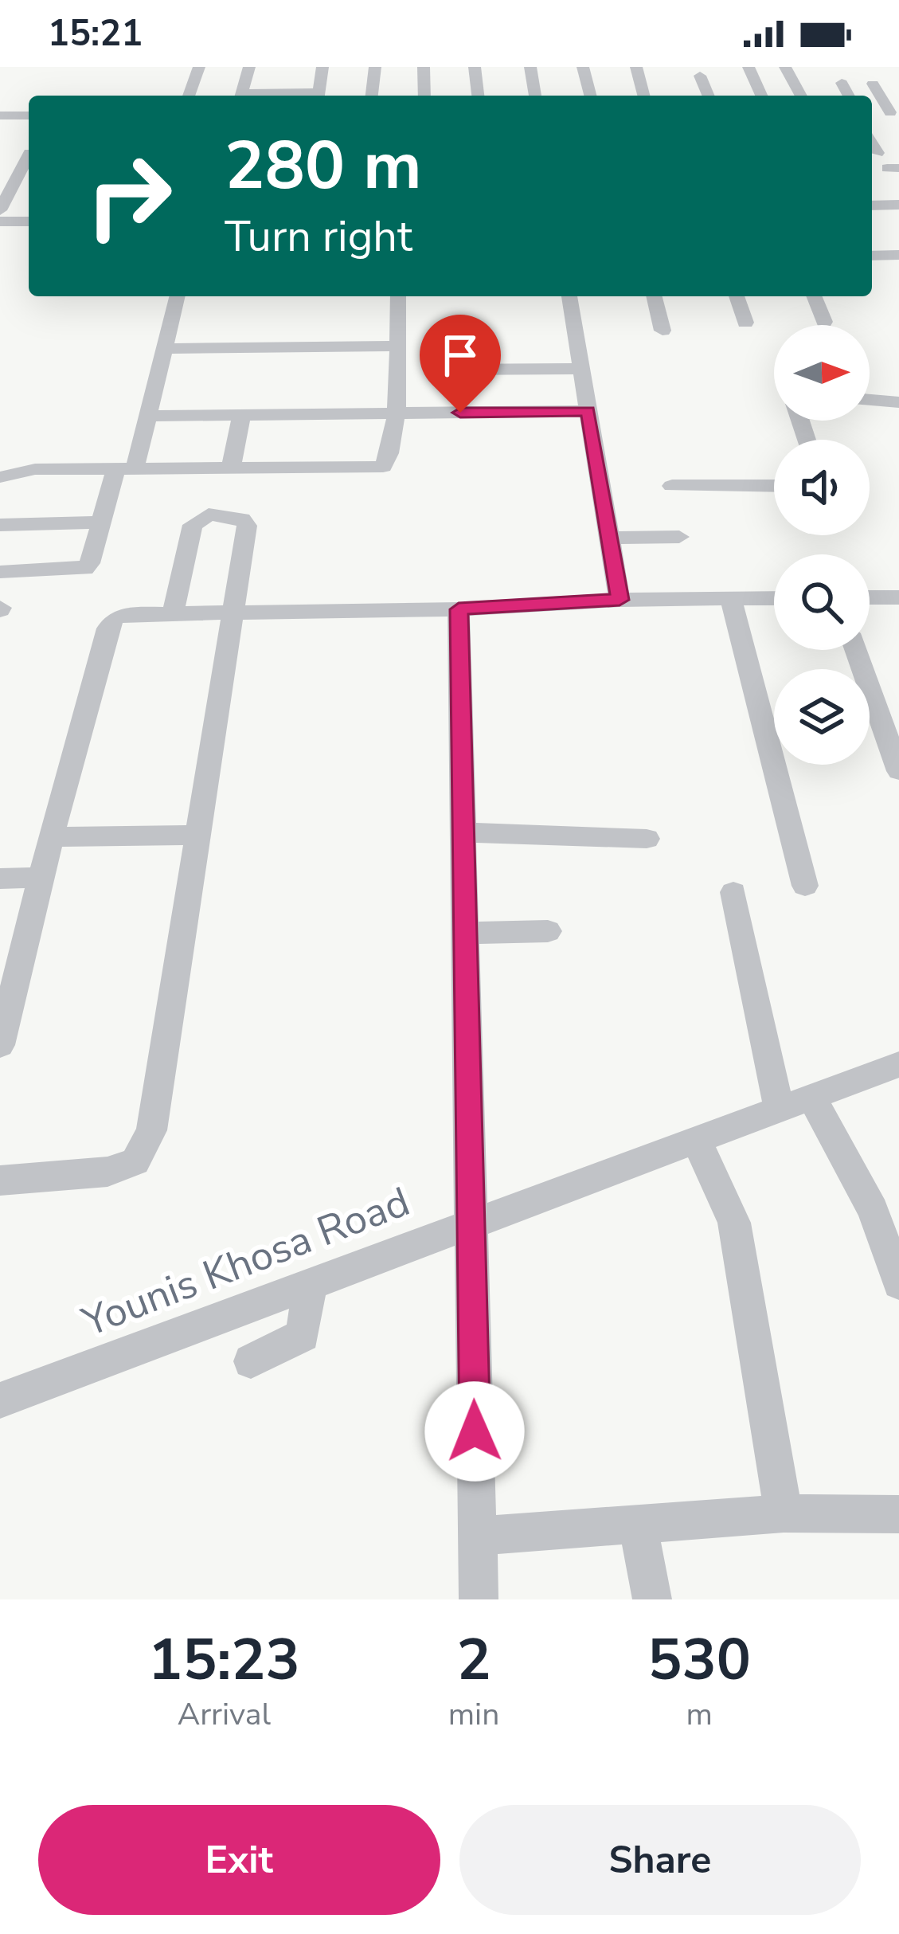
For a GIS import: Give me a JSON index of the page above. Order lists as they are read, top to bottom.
{
  "streets": {
    "street": ["Younis Khosa Road"]
  },
  "north": "right",
  "page": {
    "status": "15:21",
    "turn": ["280 m", "Turn right"],
    "eta": [
      "15:23",
      "Arrival",
      "2",
      "min",
      "530",
      "m"
    ],
    "buttons": ["Exit", "Share"]
  }
}
